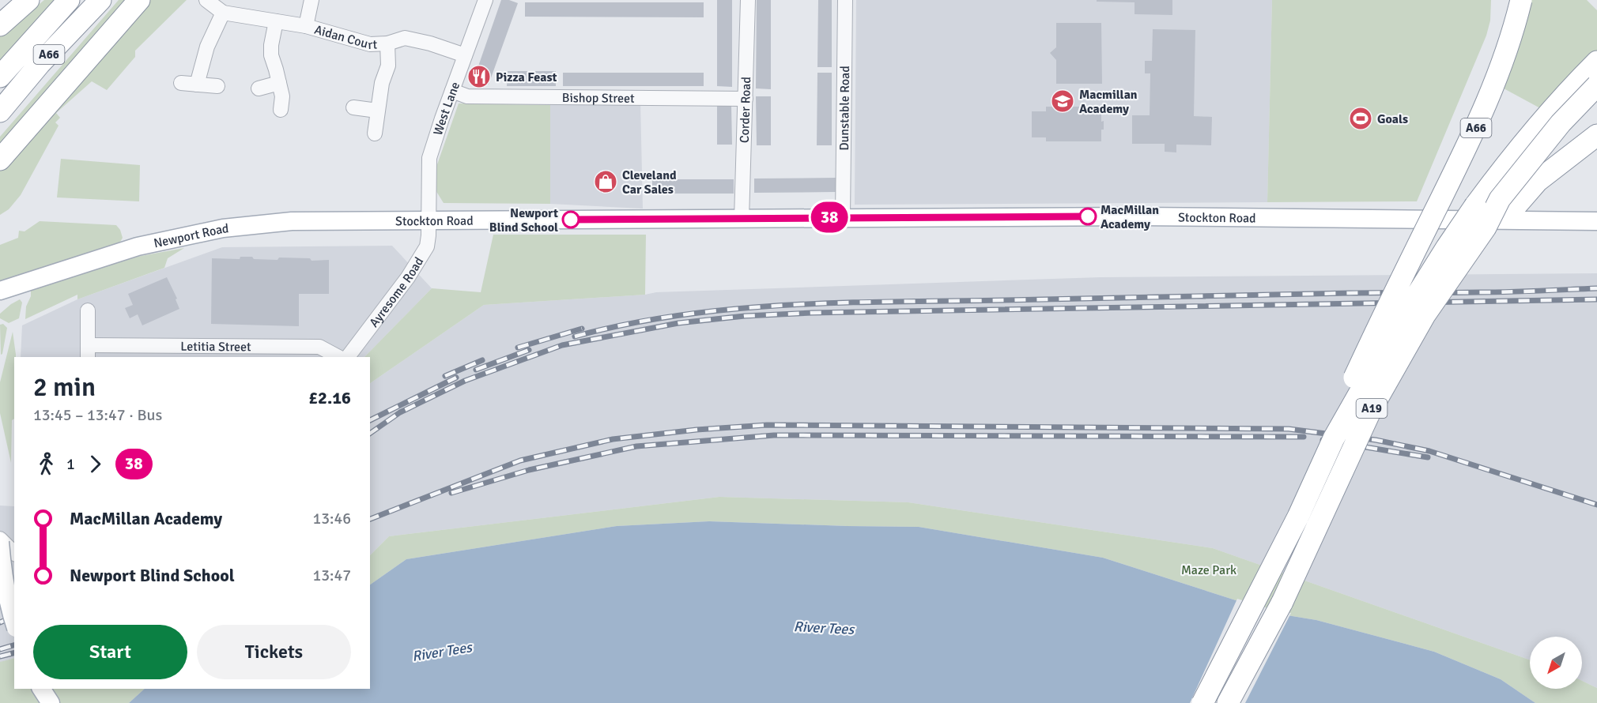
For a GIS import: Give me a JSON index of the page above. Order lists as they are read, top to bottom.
{
  "streets": {
    "highway": ["A66", "A19"],
    "main road": ["Stockton Road", "Newport Road"],
    "street": [
      "Aidan Court",
      "Bishop Street",
      "West Lane",
      "Dunstable Road",
      "Corder Road",
      "Ayresome Road",
      "Letitia Street"
    ]
  },
  "crossings": [
    ["Aidan Court", "West Lane"],
    ["A66", "A19"],
    ["Bishop Street", "West Lane"],
    ["Bishop Street", "Corder Road"],
    ["West Lane", "Stockton Road"],
    ["West Lane", "Ayresome Road"],
    ["Dunstable Road", "Stockton Road"],
    ["Corder Road", "Stockton Road"],
    ["Stockton Road", "Newport Road"],
    ["Stockton Road", "Ayresome Road"]
  ],
  "water": ["River Tees"],
  "parks": ["Maze Park"],
  "places": {
    "restaurant": ["Pizza Feast"],
    "school or university": ["Macmillan Academy"],
    "sports": ["Goals"],
    "shop": ["Cleveland Car Sales"],
    "other": ["MacMillan Academy", "Newport Blind School"]
  },
  "lines": ["bus line 38"],
  "north": "bottom left",
  "page": {
    "on_map": "38",
    "heading": ["2 min", "13:45 – 13:47 · Bus", "£2.16"],
    "legs": ["1", "38"],
    "list": [
      {
        "name": "MacMillan Academy",
        "value": "13:46"
      },
      {
        "name": "Newport Blind School",
        "value": "13:47"
      }
    ],
    "buttons": ["Start", "Tickets"]
  }
}
